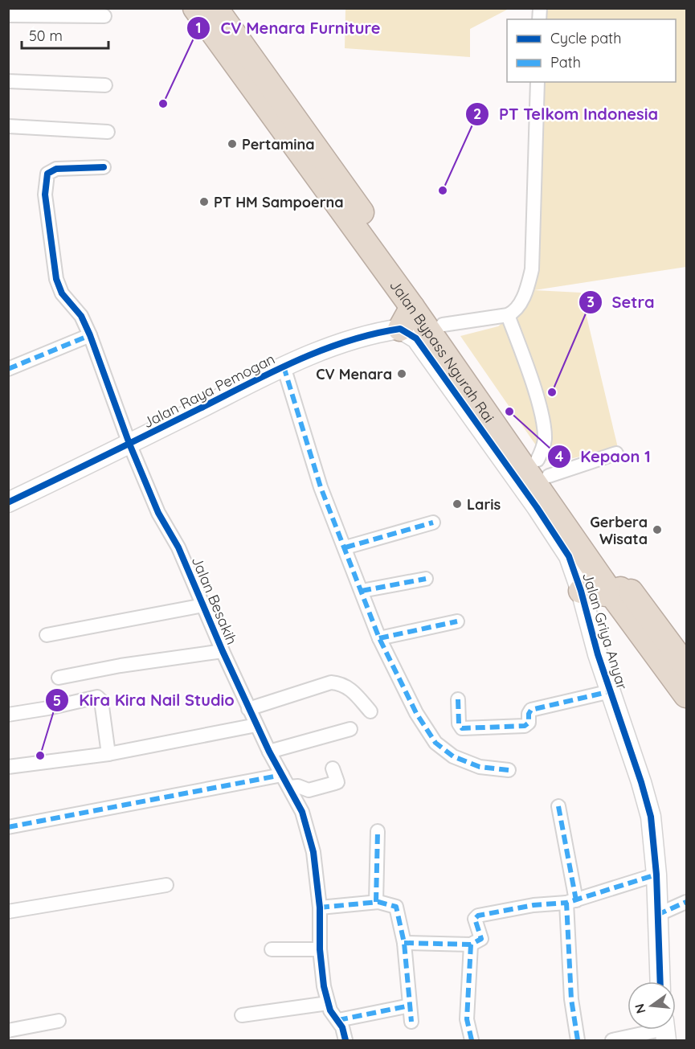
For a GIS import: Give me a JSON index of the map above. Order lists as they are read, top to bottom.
{
  "streets": {
    "highway": ["Jalan Bypass Ngurah Rai"],
    "street": ["Jalan Raya Pemogan", "Jalan Besakih", "Jalan Griya Anyar"]
  },
  "crossings": [
    ["Jalan Raya Pemogan", "Jalan Besakih"],
    ["Jalan Raya Pemogan", "Jalan Griya Anyar"]
  ],
  "places": [
    "CV Menara Furniture",
    "Pertamina",
    "PT Telkom Indonesia",
    "PT HM Sampoerna",
    "CV Menara",
    "Setra",
    "Kepaon 1",
    "Laris",
    "Gerbera Wisata",
    "Kira Kira Nail Studio"
  ],
  "legend": ["Cycle path", "Path"],
  "scale_bar": "50 m",
  "north": "left"
}
